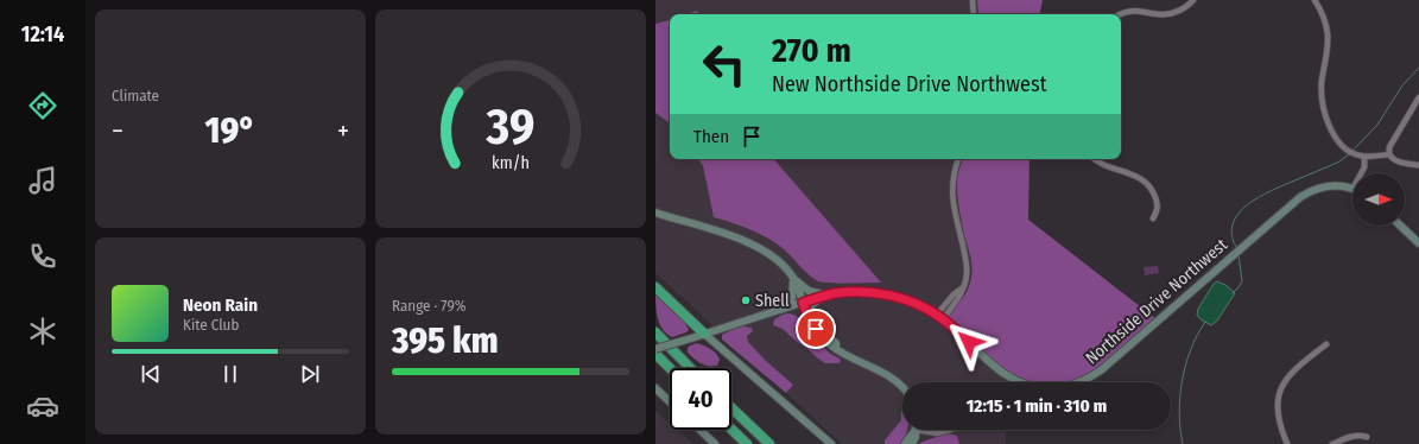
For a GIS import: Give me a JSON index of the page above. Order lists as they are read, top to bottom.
{
  "streets": {
    "street": ["Northside Drive Northwest"]
  },
  "places": ["Shell"],
  "north": "right",
  "page": {
    "tabs": "12:14",
    "tile": [
      "Climate",
      ["Range · 79%", "395 km"]
    ],
    "turn": ["270 m", "New Northside Drive Northwest"],
    "heat": ["−", "19°", "+"],
    "then": "Then",
    "song": ["Neon Rain", "Kite Club"],
    "limit": "40",
    "trip": "12:15 · 1 min · 310 m",
    "gauge": ["39", "km/h"]
  }
}
